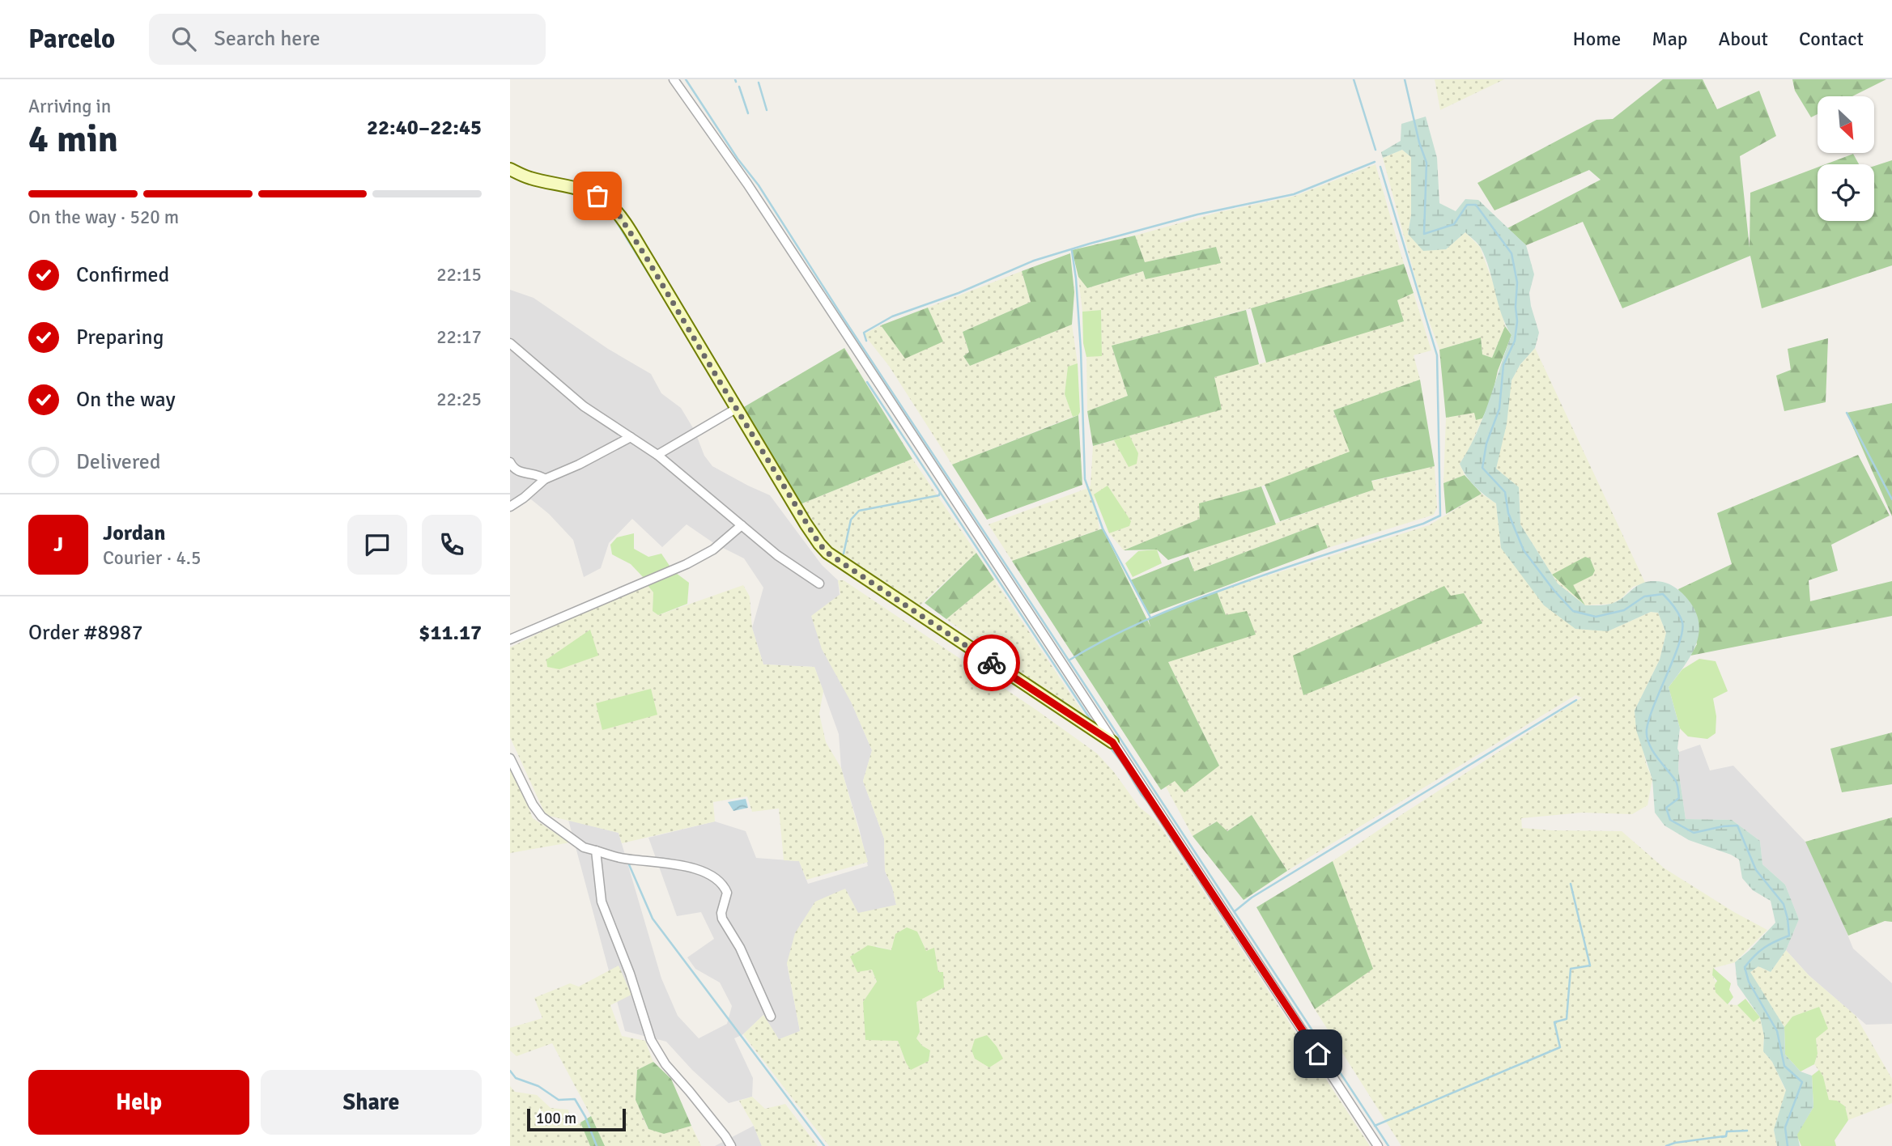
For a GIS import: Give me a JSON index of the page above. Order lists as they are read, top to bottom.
{
  "scale_bar": "100 m",
  "north": "bottom right",
  "page": {
    "header": "Parcelo",
    "search": "Search here",
    "nav": [
      "Home",
      "Map",
      "About",
      "Contact"
    ],
    "heading": ["4 min", "Arriving in", "22:40–22:45"],
    "panel": [
      "Jordan",
      "Courier · 4.5",
      "Order #8987",
      "$11.17"
    ],
    "bar": "On the way · 520 m",
    "list": [
      ["Confirmed", "22:15"],
      ["Preparing", "22:17"],
      ["On the way", "22:25"],
      "Delivered"
    ],
    "round": "J",
    "buttons": ["Help", "Share"],
    "scale": "100 m"
  }
}
